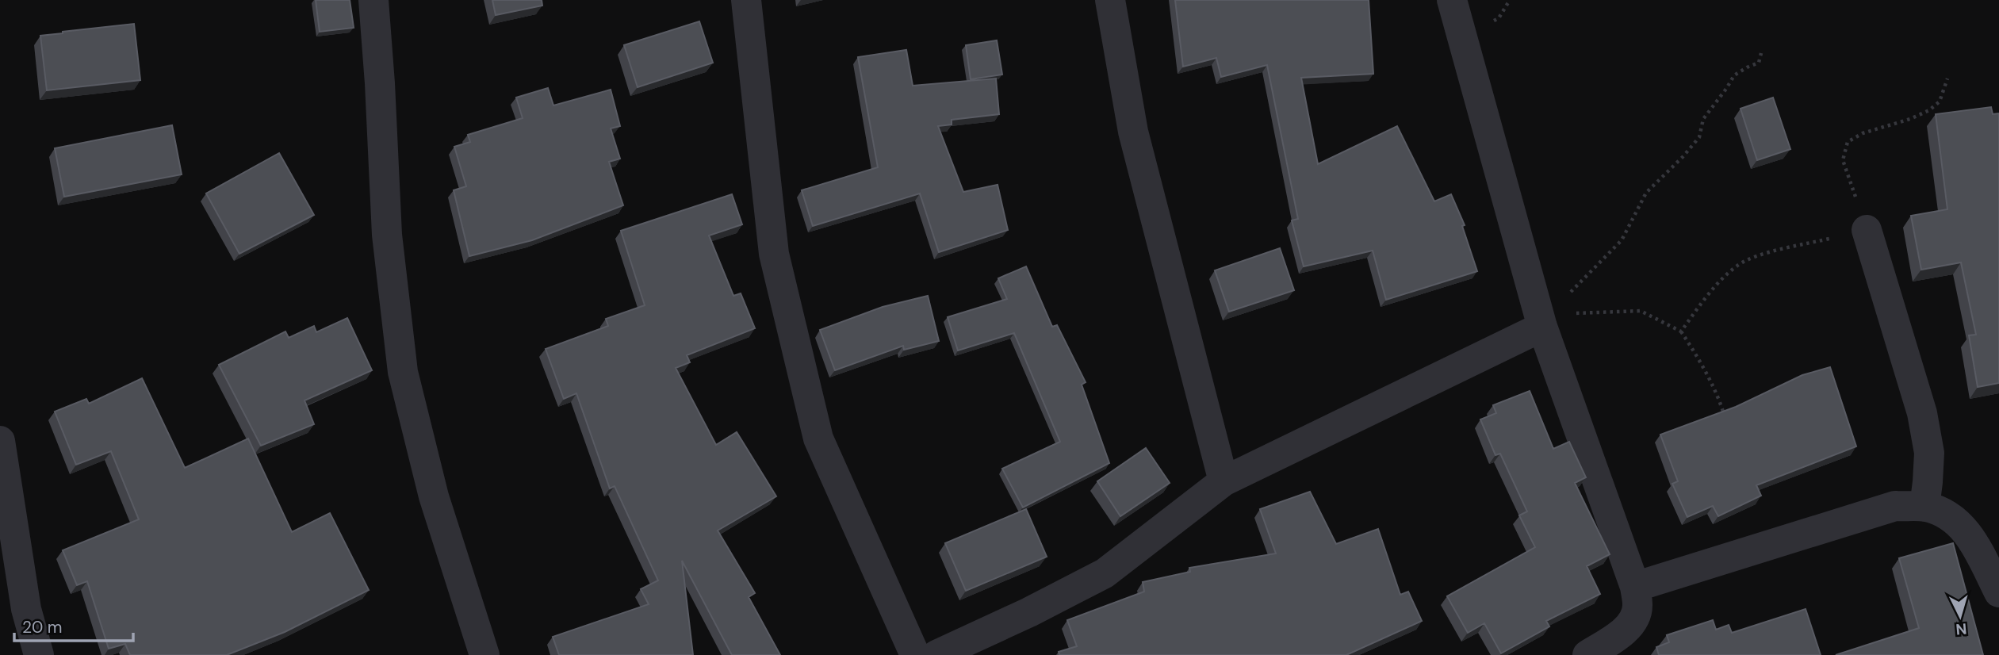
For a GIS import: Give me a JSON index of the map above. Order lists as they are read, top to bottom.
{
  "scale_bar": "20 m",
  "north": "bottom"
}
